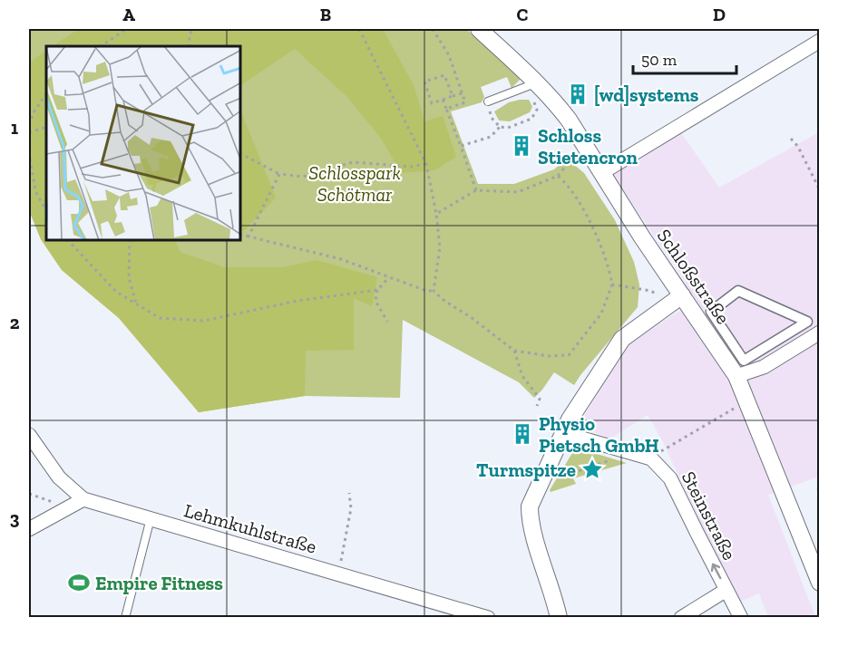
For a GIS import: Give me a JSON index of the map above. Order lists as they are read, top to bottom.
{
  "streets": {
    "street": ["Schloßstraße", "Steinstraße", "Lehmkuhlstraße"]
  },
  "one_way": ["Steinstraße"],
  "parks": ["Schlosspark Schötmar"],
  "places": {
    "building": ["[wd]systems", "Schloss Stietencron", "Physio Pietsch GmbH"],
    "place": ["Turmspitze"],
    "sports": ["Empire Fitness"]
  },
  "scale_bar": "50 m",
  "grid": {
    "columns": [
      "A",
      "B",
      "C",
      "D"
    ],
    "rows": ["1", "2", "3"]
  }
}
